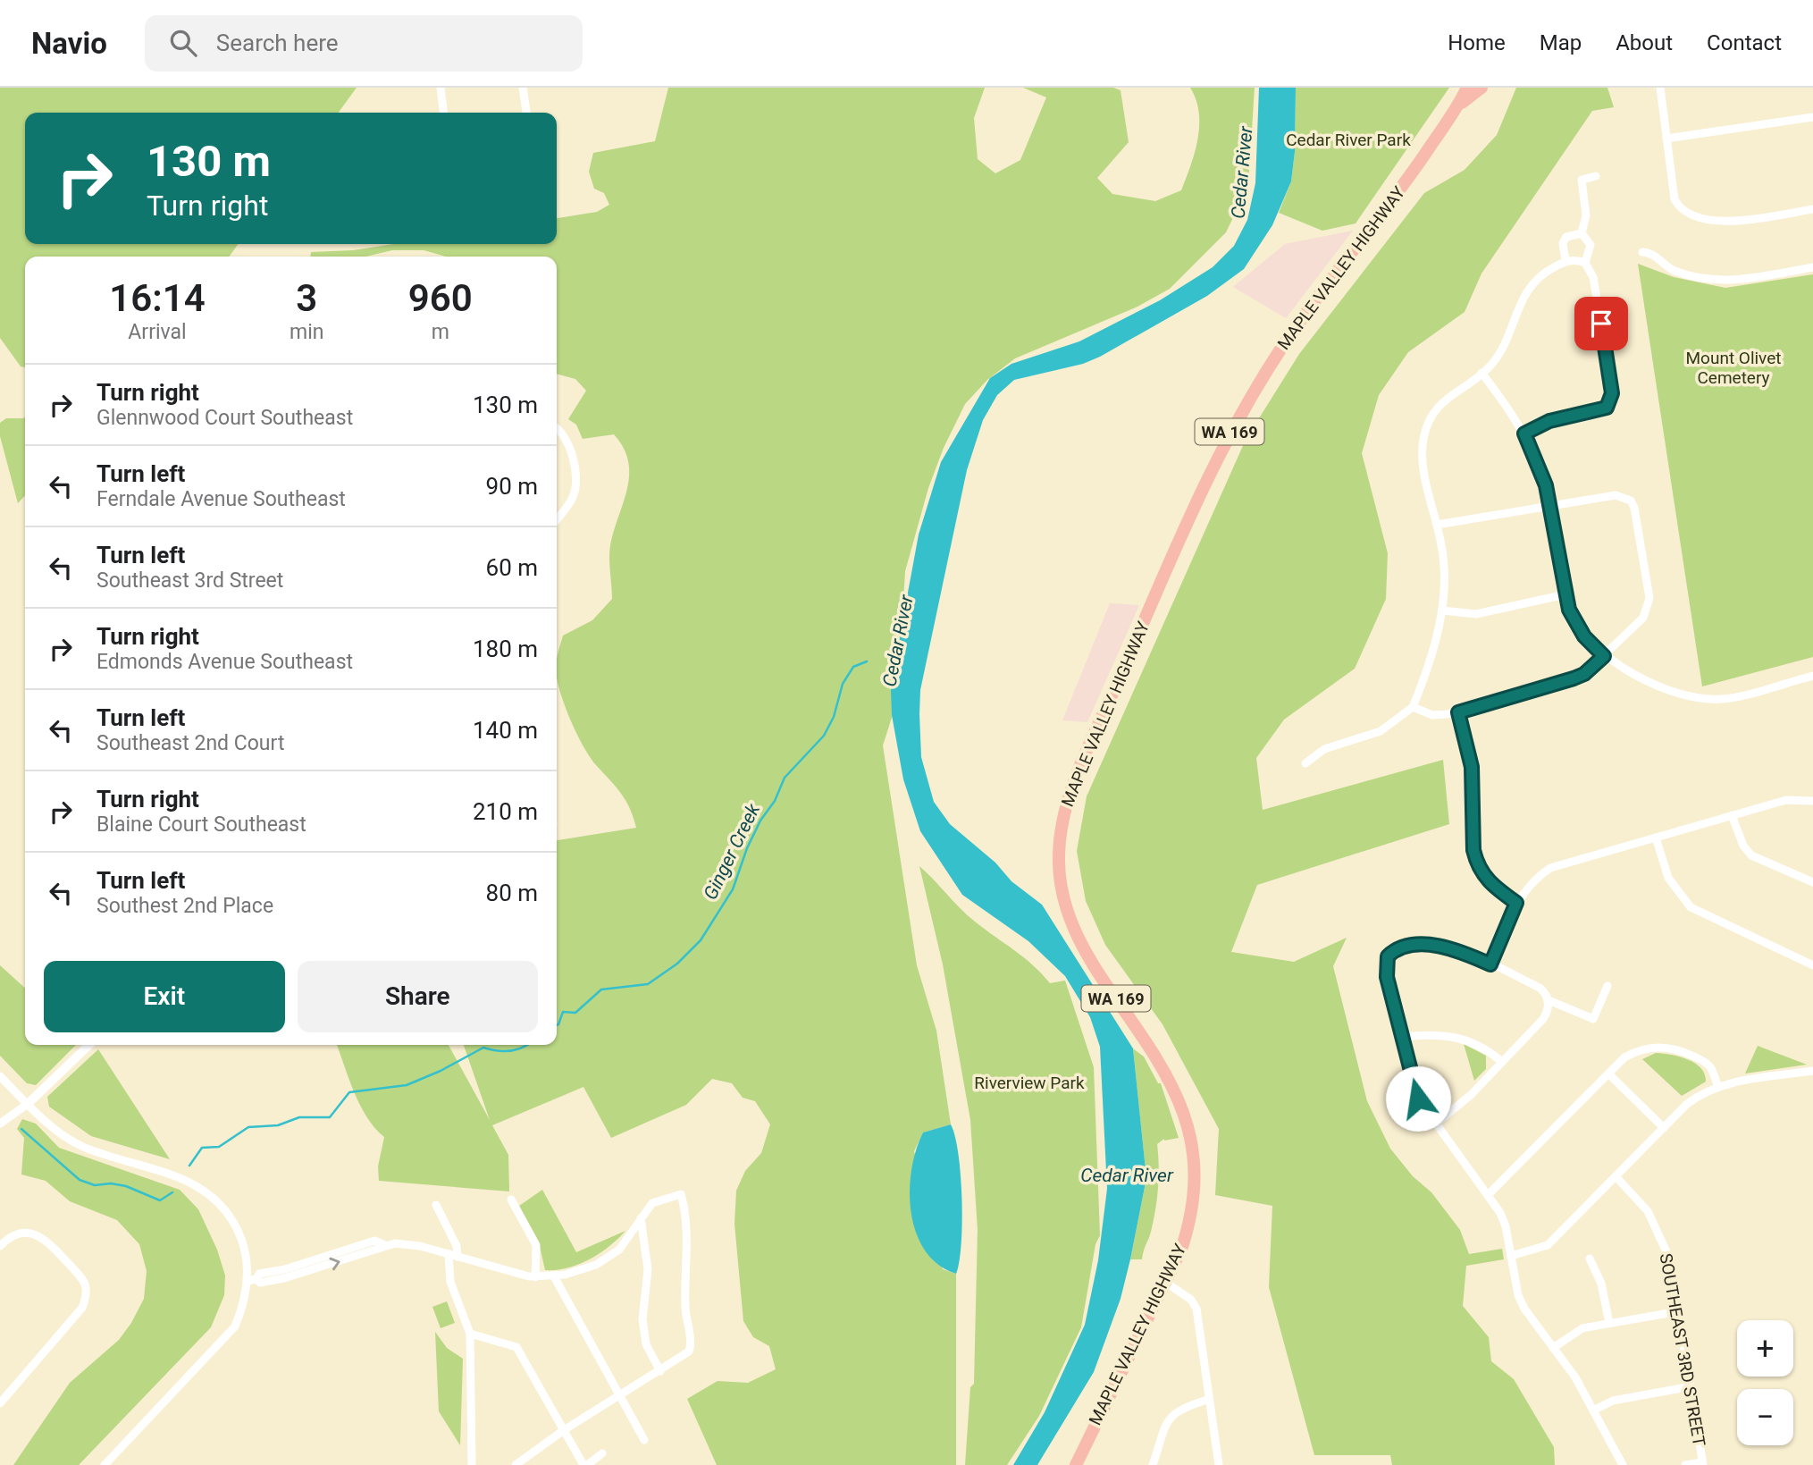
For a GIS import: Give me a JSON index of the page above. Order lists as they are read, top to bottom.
{
  "streets": {
    "main road": ["MAPLE VALLEY HIGHWAY", "WA 169"],
    "street": ["SOUTHEAST 3RD STREET"]
  },
  "water": ["Cedar River", "Ginger Creek"],
  "parks": ["Cedar River Park", "Mount Olivet Cemetery", "Riverview Park"],
  "page": {
    "header": "Navio",
    "search": "Search here",
    "nav": [
      "Home",
      "Map",
      "About",
      "Contact"
    ],
    "turn": ["130 m", "Turn right"],
    "eta": [
      "16:14",
      "Arrival",
      "3",
      "min",
      "960",
      "m"
    ],
    "list": [
      {
        "name": "Turn right",
        "note": "Glennwood Court Southeast",
        "value": "130 m"
      },
      {
        "name": "Turn left",
        "note": "Ferndale Avenue Southeast",
        "value": "90 m"
      },
      {
        "name": "Turn left",
        "note": "Southeast 3rd Street",
        "value": "60 m"
      },
      {
        "name": "Turn right",
        "note": "Edmonds Avenue Southeast",
        "value": "180 m"
      },
      {
        "name": "Turn left",
        "note": "Southeast 2nd Court",
        "value": "140 m"
      },
      {
        "name": "Turn right",
        "note": "Blaine Court Southeast",
        "value": "210 m"
      },
      {
        "name": "Turn left",
        "note": "Southest 2nd Place",
        "value": "80 m"
      }
    ],
    "buttons": ["Exit", "Share"],
    "map_buttons": ["+", "−"]
  }
}
